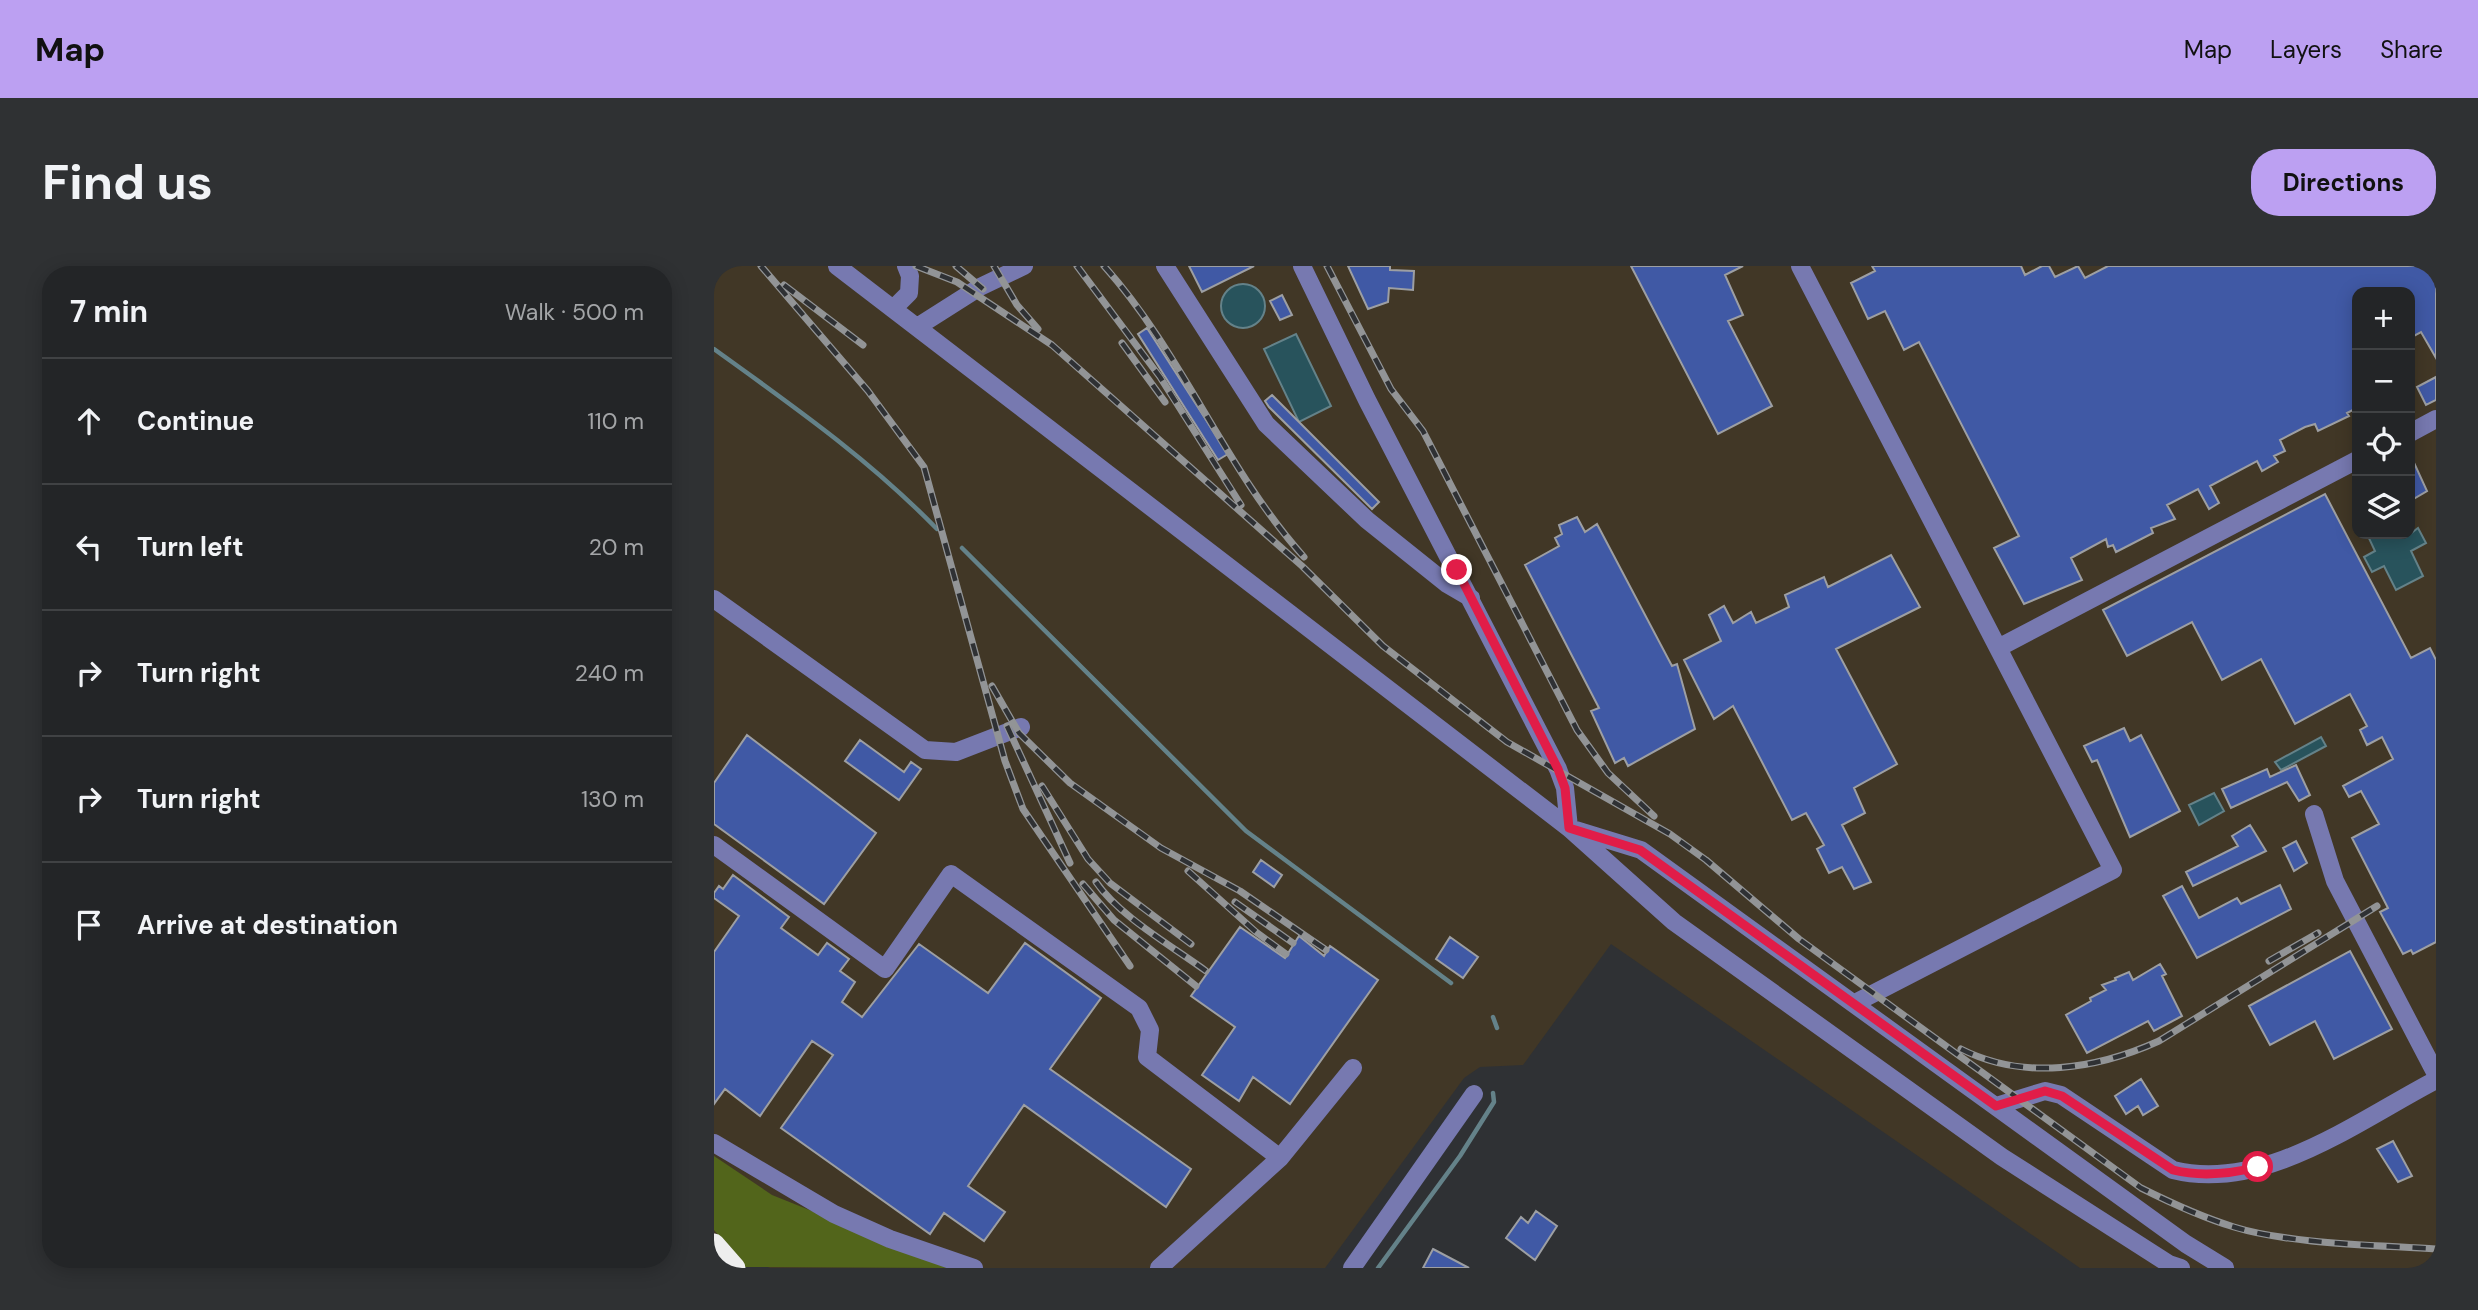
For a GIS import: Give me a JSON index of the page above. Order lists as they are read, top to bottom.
{
  "page": {
    "header": "Map",
    "nav": ["Map", "Layers", "Share"],
    "buttons": "Directions",
    "title": "Find us",
    "heading": ["7 min", "Walk · 500 m"],
    "map_buttons": ["+", "−"],
    "list": [
      ["Continue", "110 m"],
      ["Turn left", "20 m"],
      ["Turn right", "240 m"],
      ["Turn right", "130 m"],
      "Arrive at destination"
    ]
  }
}
